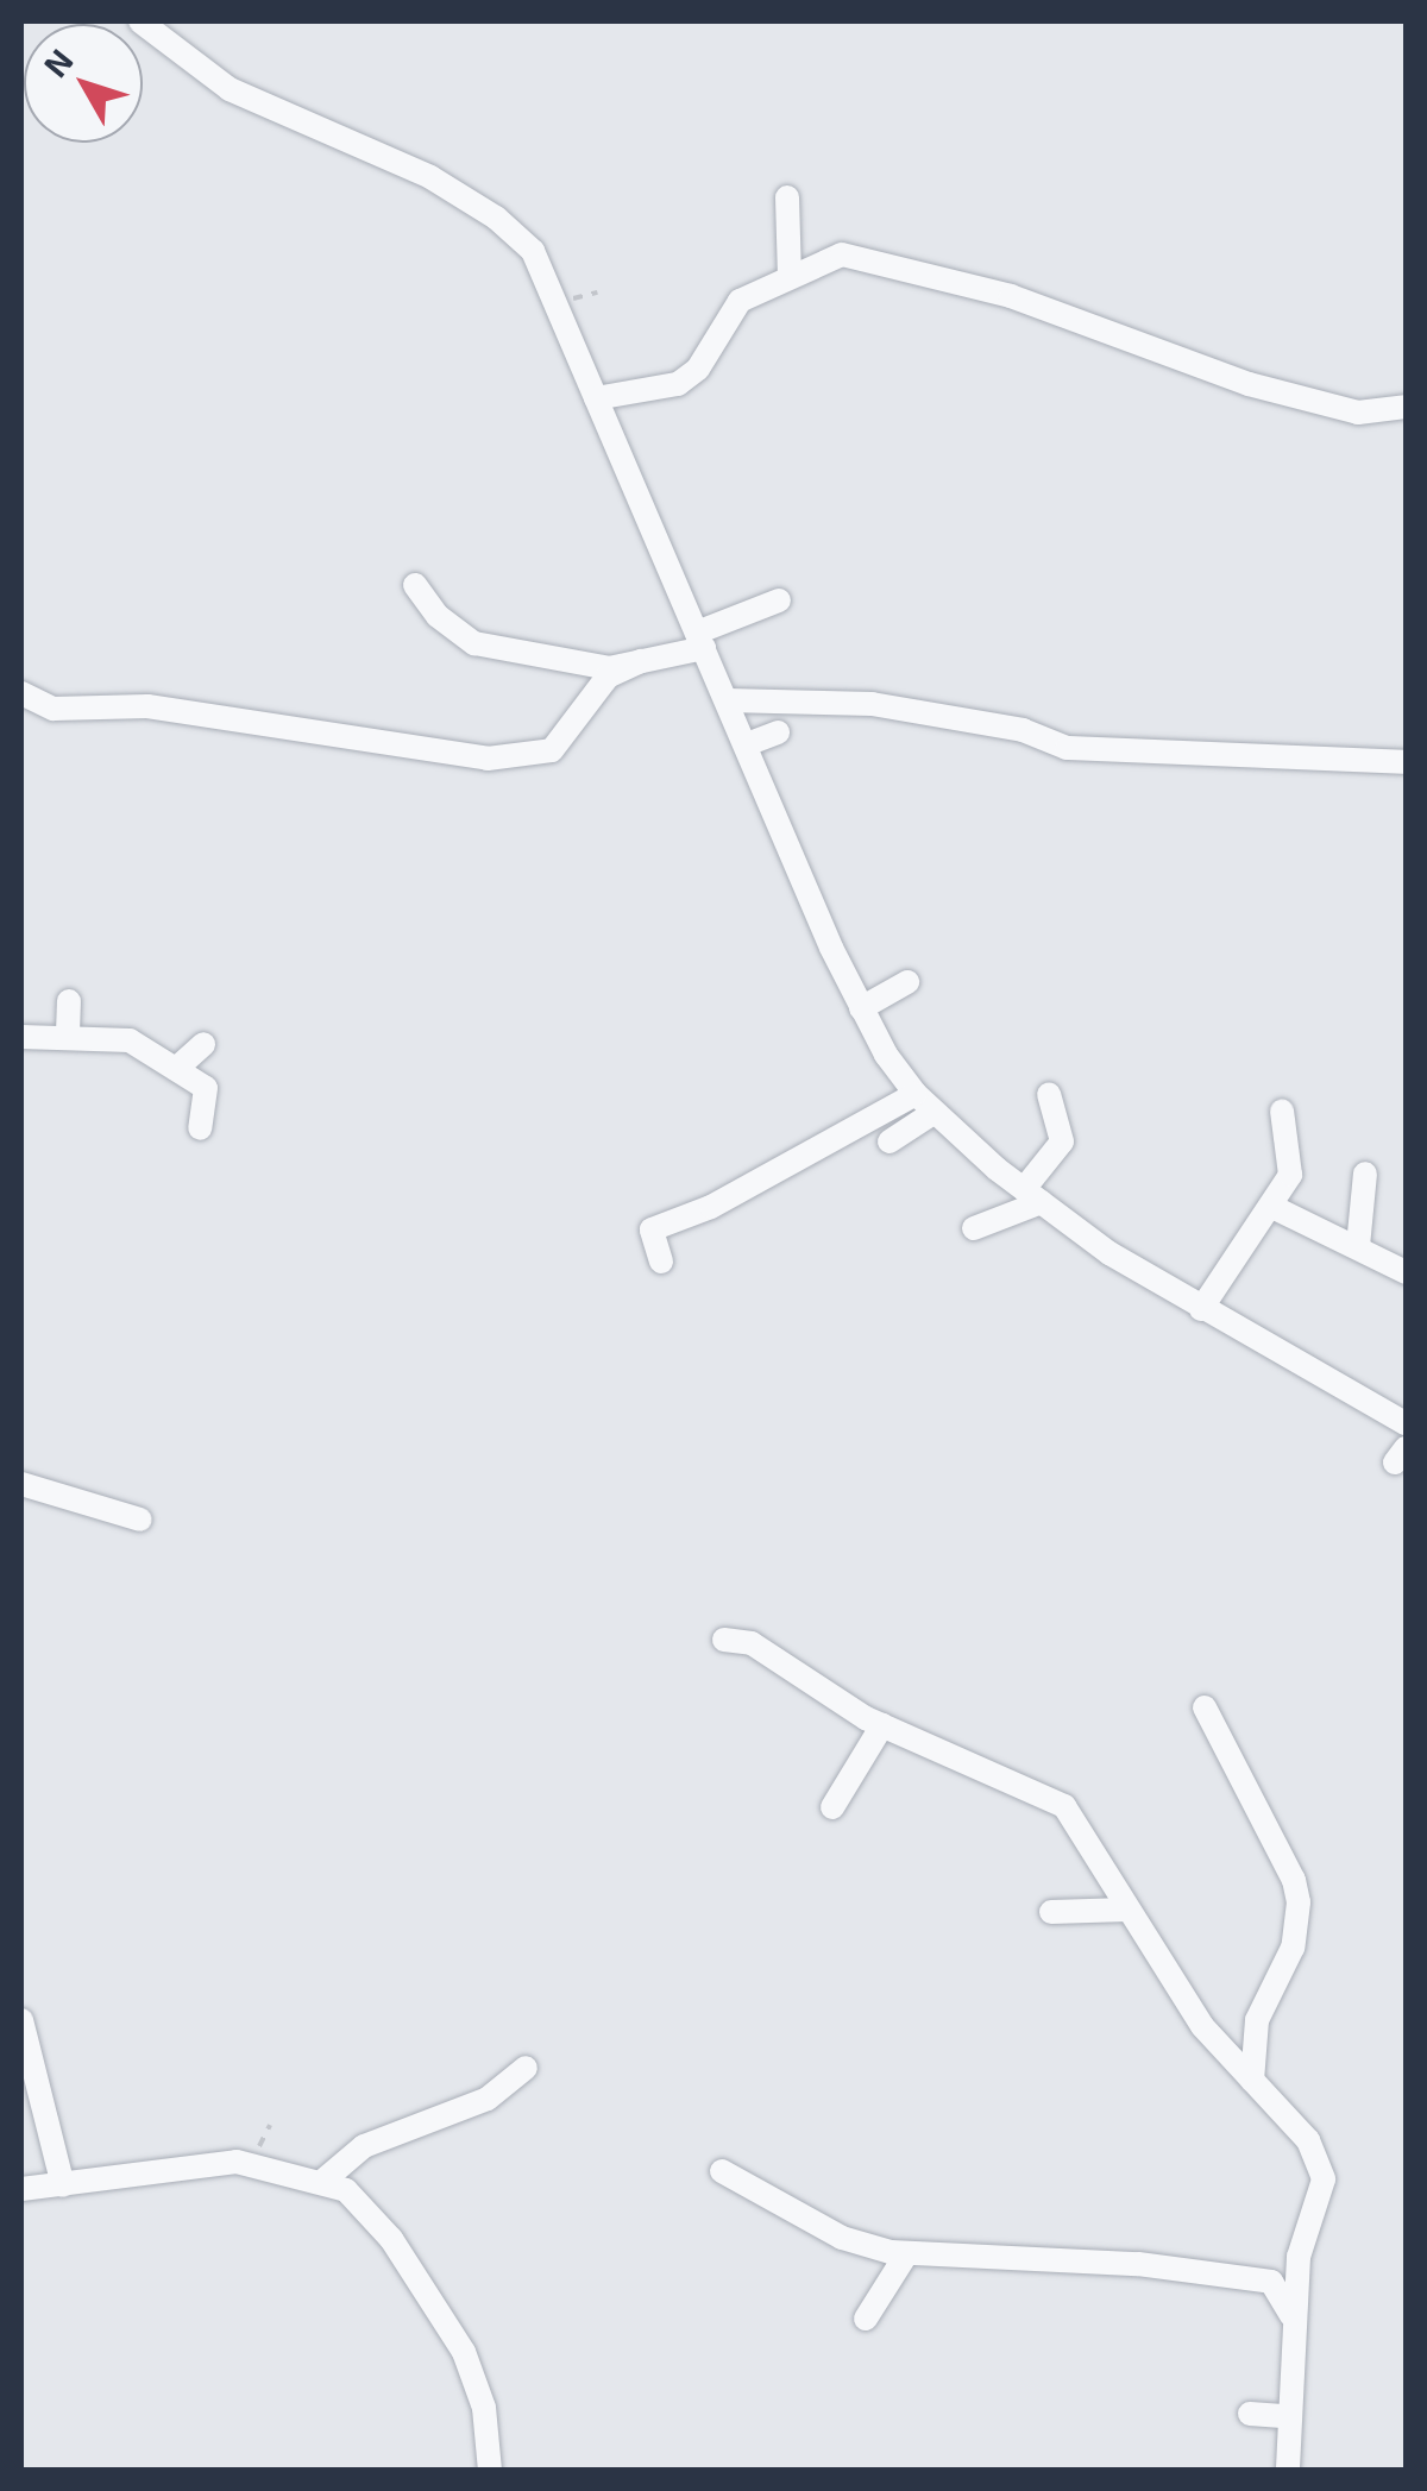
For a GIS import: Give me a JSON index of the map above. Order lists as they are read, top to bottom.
{
  "north": "top left"
}
